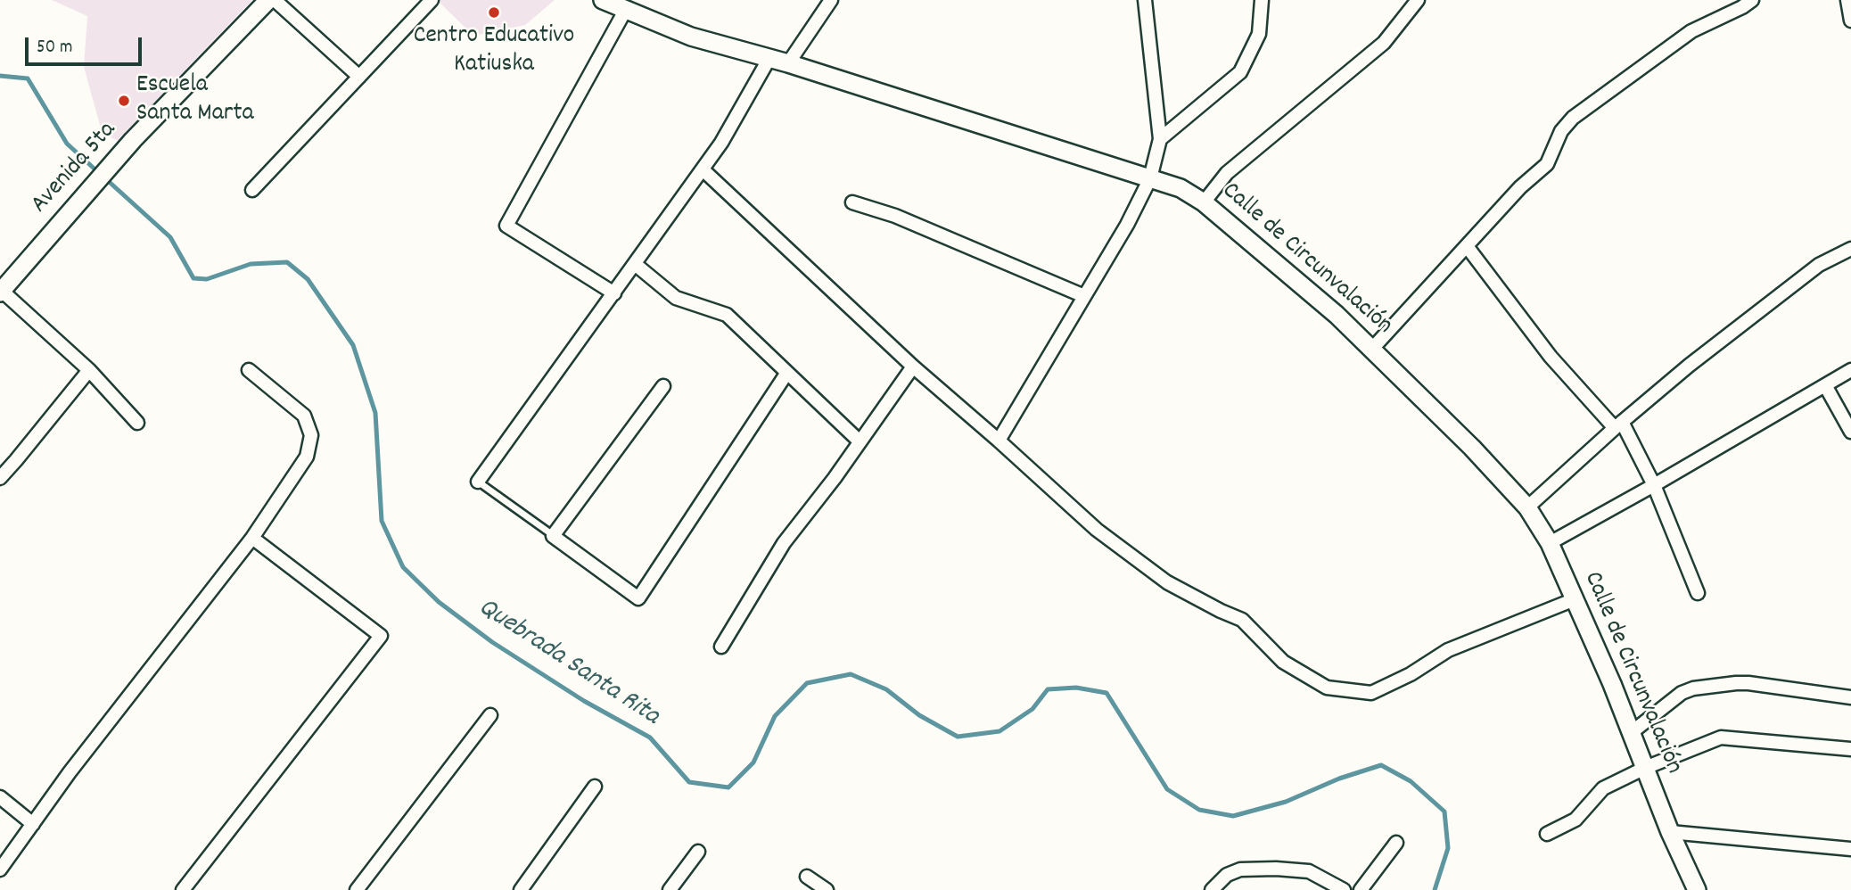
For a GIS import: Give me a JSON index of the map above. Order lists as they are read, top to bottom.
{
  "streets": {
    "street": ["Avenida 5ta", "Calle de Circunvalación"]
  },
  "water": ["Quebrada Santa Rita"],
  "places": ["Centro Educativo Katiuska", "Escuela Santa Marta"],
  "scale_bar": "50 m"
}
